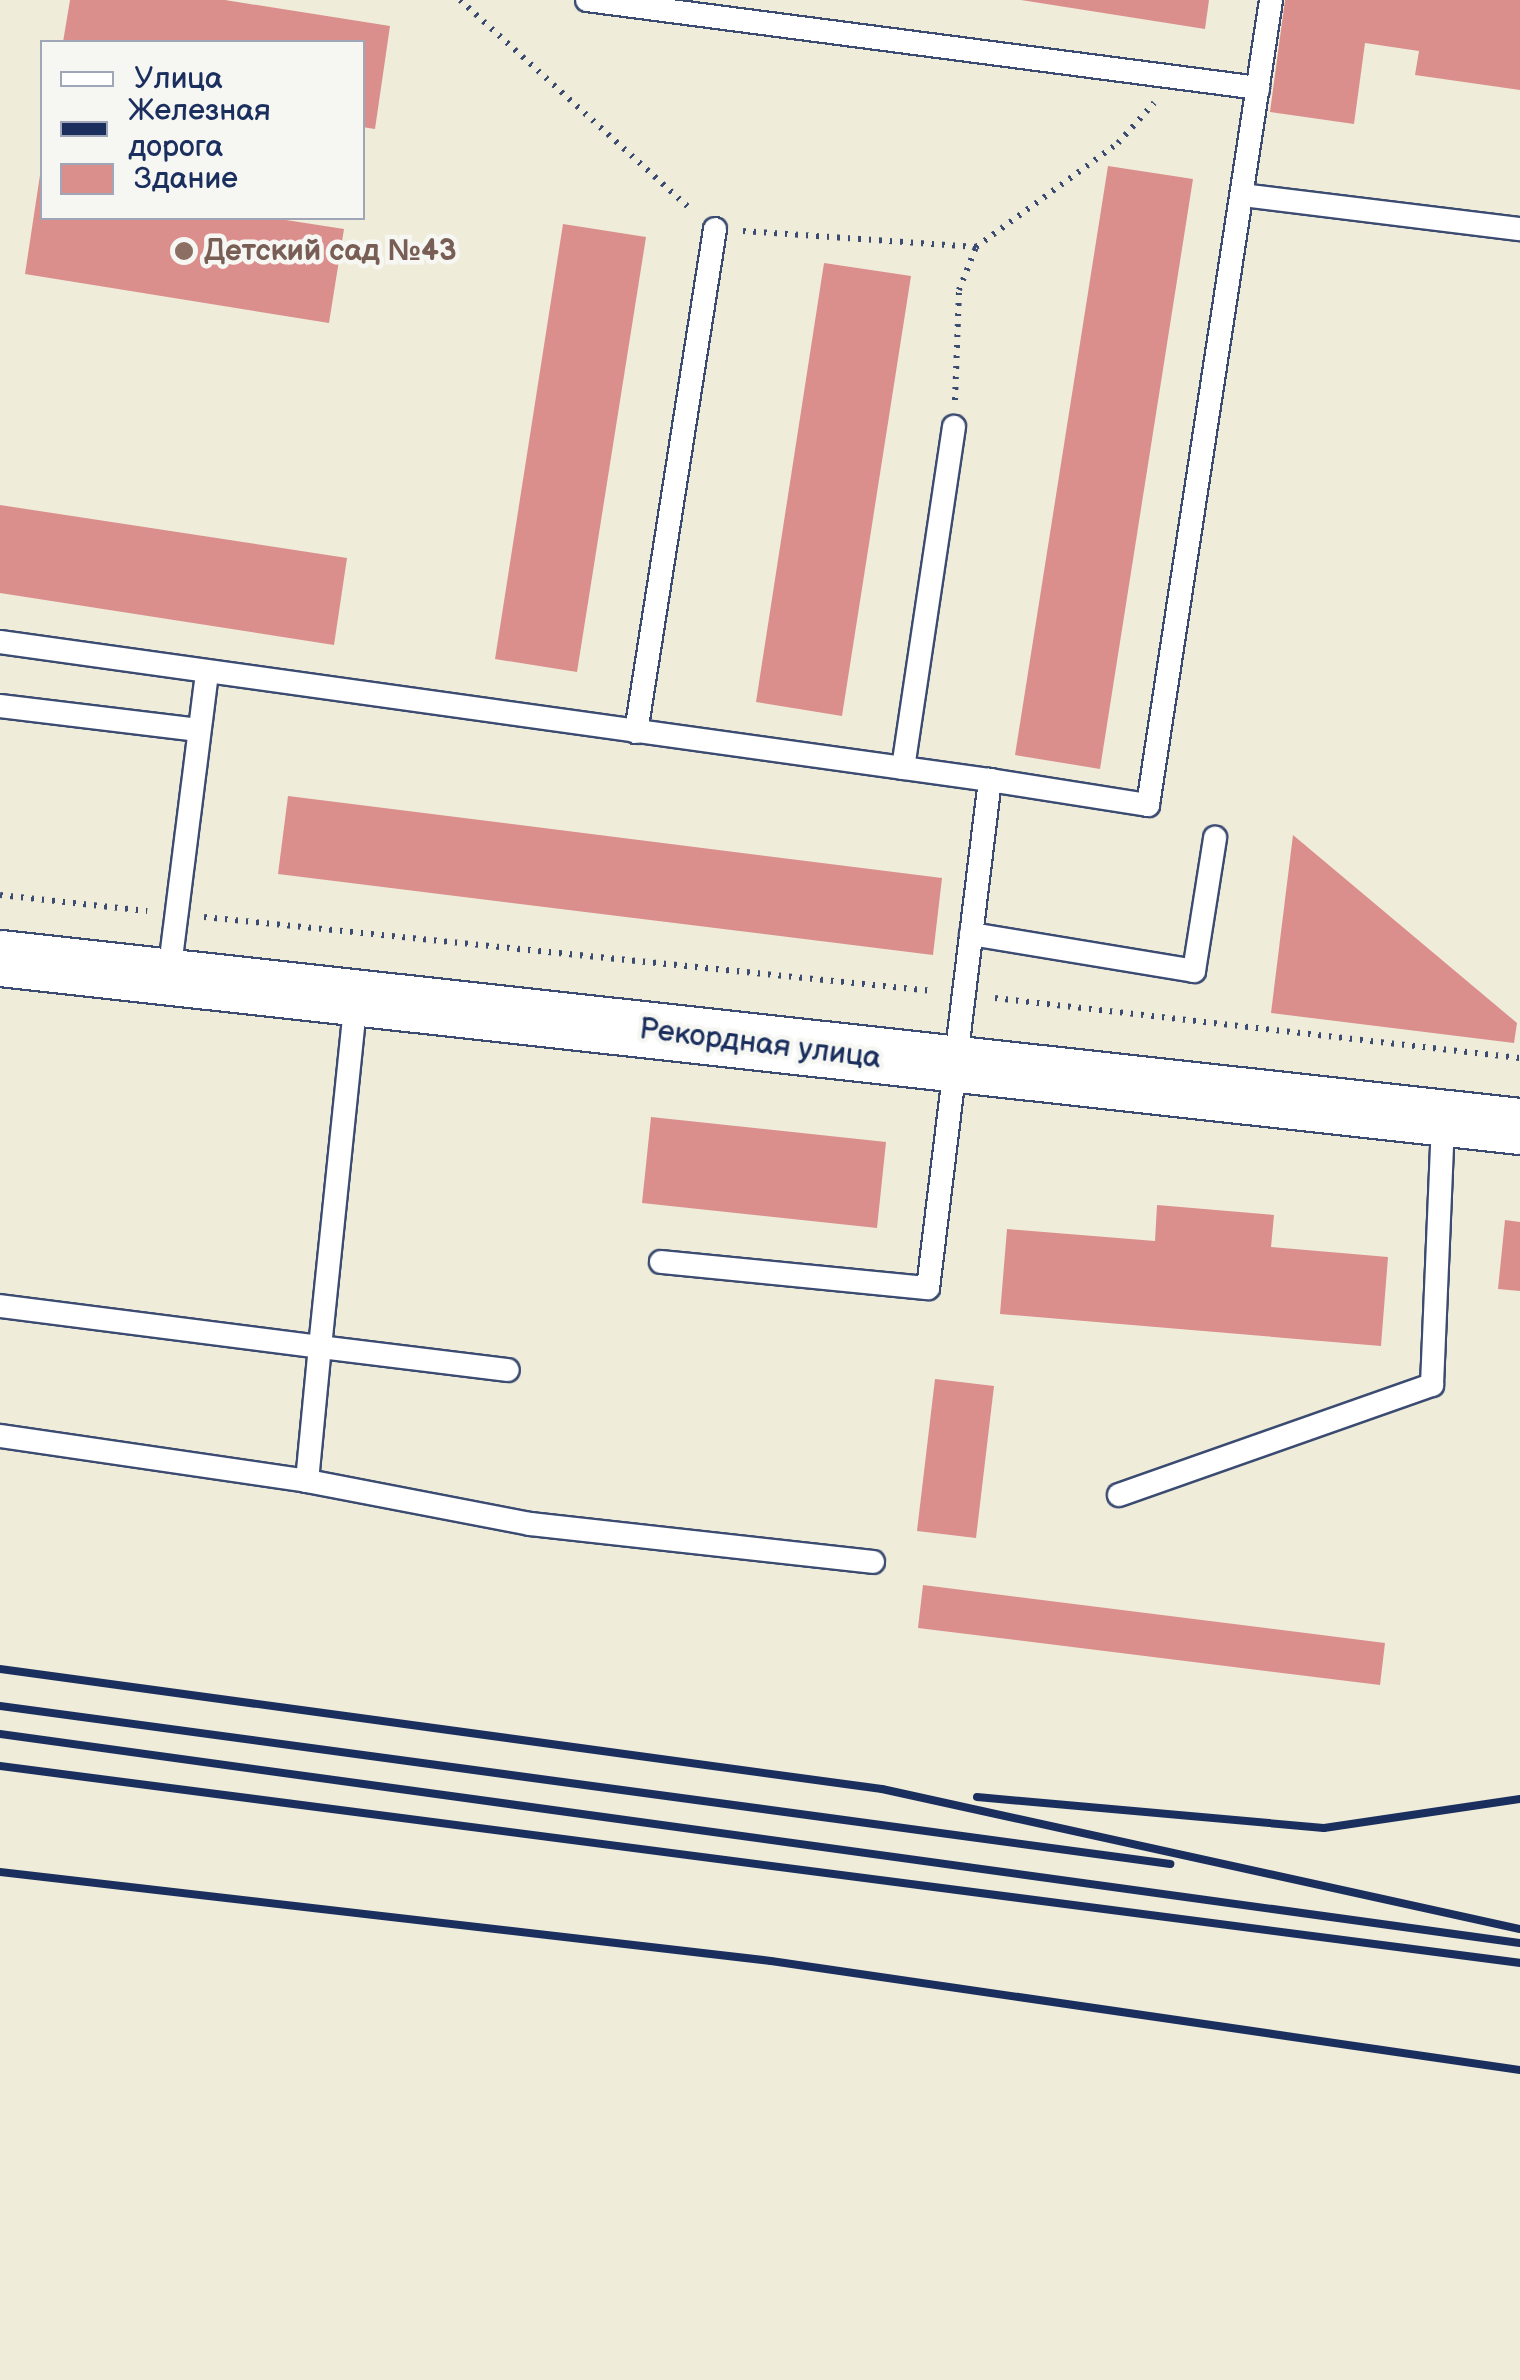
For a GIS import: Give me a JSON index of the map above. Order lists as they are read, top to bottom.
{
  "streets": {
    "main road": ["Рекордная улица"]
  },
  "places": ["Детский сад №43"],
  "legend": ["Улица", "Железная дорога", "Здание"]
}
